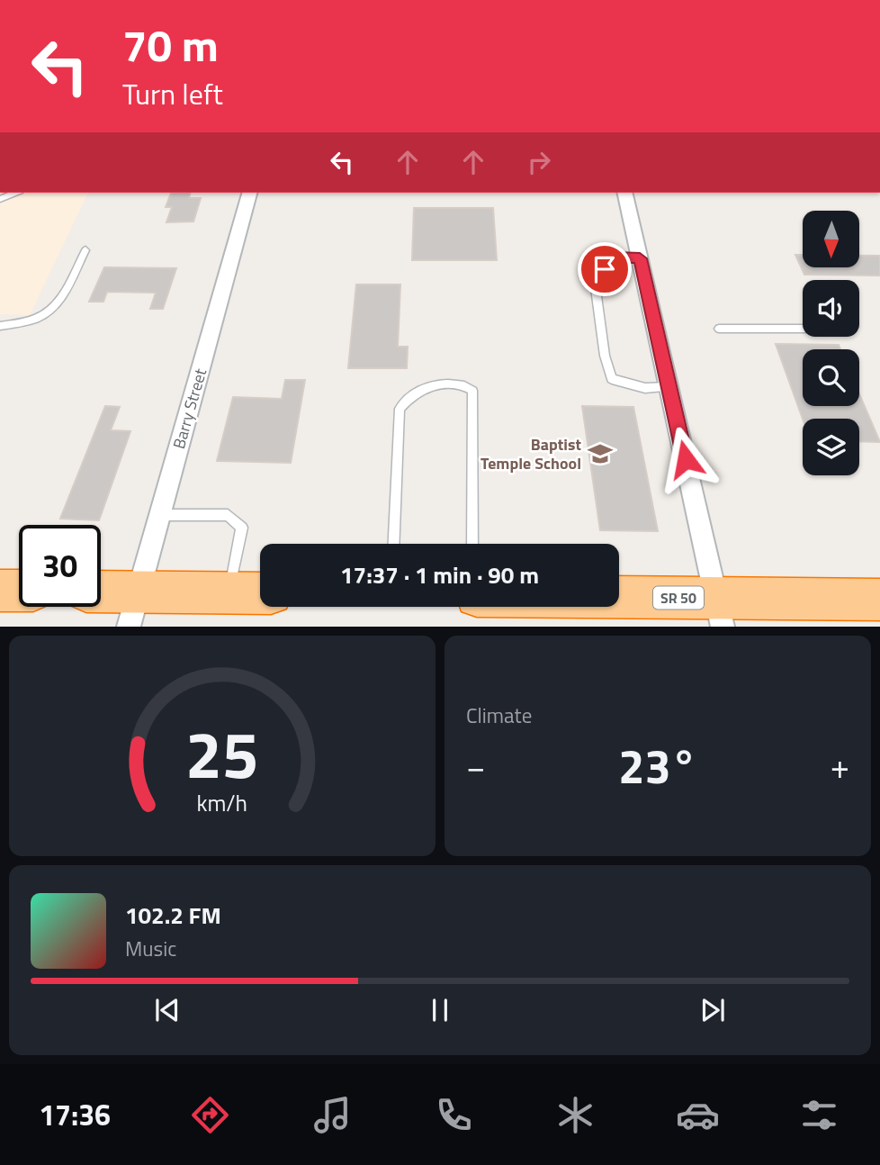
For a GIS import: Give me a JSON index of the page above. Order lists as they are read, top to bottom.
{
  "streets": {
    "highway": ["SR 50"],
    "street": ["Barry Street"]
  },
  "places": {
    "school or university": ["Baptist Temple School"]
  },
  "north": "bottom",
  "page": {
    "turn": ["70 m", "Turn left"],
    "limit": "30",
    "trip": "17:37 · 1 min · 90 m",
    "tile": "Climate",
    "heat": ["−", "23°", "+"],
    "song": ["102.2 FM", "Music"],
    "tabs": "17:36",
    "gauge": ["25", "km/h"]
  }
}
